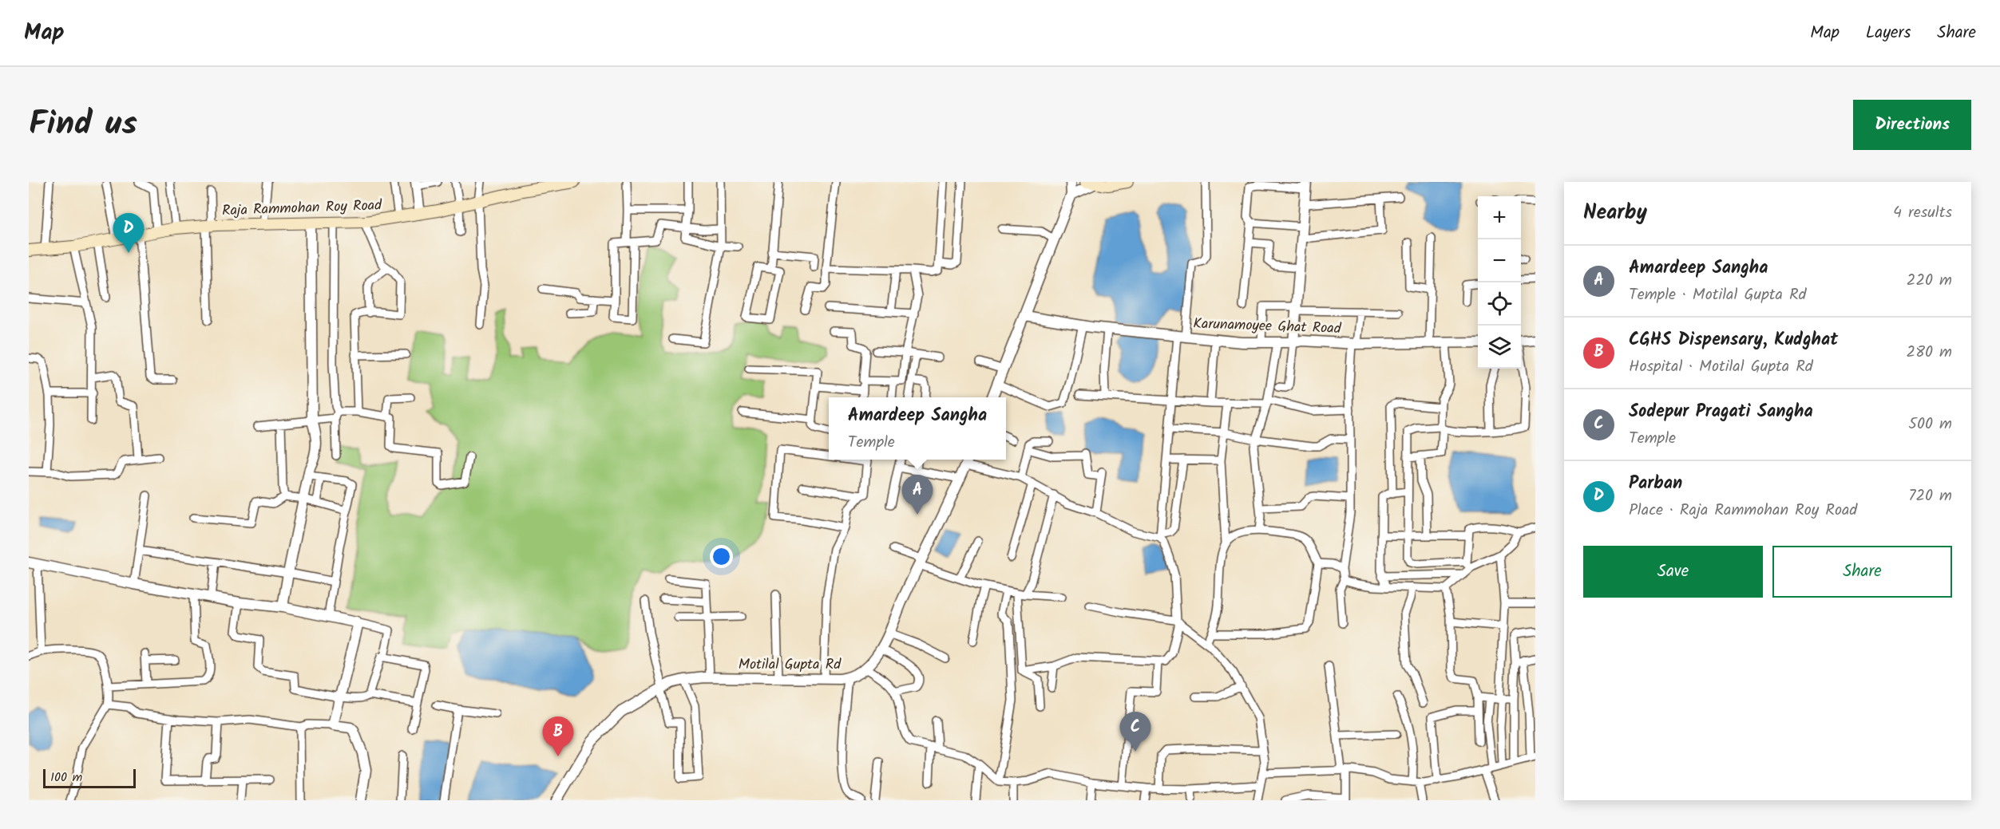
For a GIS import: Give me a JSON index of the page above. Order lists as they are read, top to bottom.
{
  "streets": {
    "main road": ["Raja Rammohan Roy Road"],
    "street": ["Karunamoyee Ghat Road", "Motilal Gupta Rd"]
  },
  "scale_bar": "100 m",
  "page": {
    "header": "Map",
    "nav": ["Map", "Layers", "Share"],
    "title": "Find us",
    "buttons": [
      "Directions",
      ["Save", "Share"]
    ],
    "heading": ["Nearby", "4 results"],
    "map_buttons": ["+", "−"],
    "pins": [
      "D",
      "A",
      "C",
      "B"
    ],
    "list": [
      {
        "mark": "A",
        "name": "Amardeep Sangha",
        "note": "Temple · Motilal Gupta Rd",
        "value": "220 m"
      },
      {
        "mark": "B",
        "name": "CGHS Dispensary, Kudghat",
        "note": "Hospital · Motilal Gupta Rd",
        "value": "280 m"
      },
      {
        "mark": "C",
        "name": "Sodepur Pragati Sangha",
        "note": "Temple",
        "value": "500 m"
      },
      {
        "mark": "D",
        "name": "Parban",
        "note": "Place · Raja Rammohan Roy Road",
        "value": "720 m"
      }
    ],
    "popup": ["Amardeep Sangha", "Temple"],
    "scale": "100 m"
  }
}
